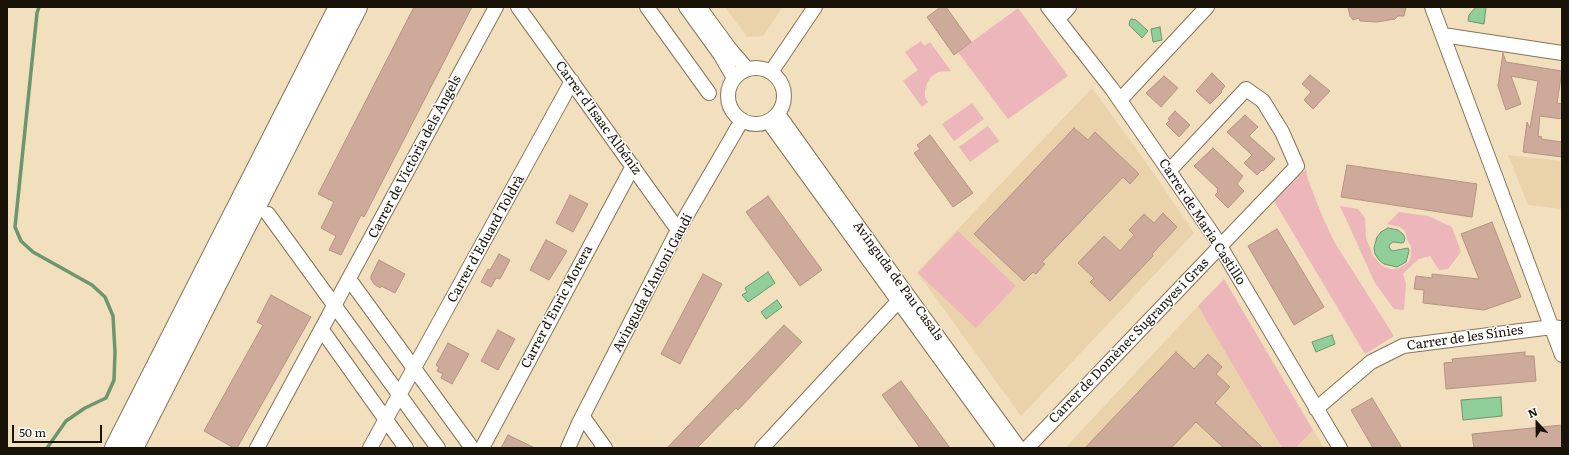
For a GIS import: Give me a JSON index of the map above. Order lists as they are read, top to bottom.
{
  "streets": {
    "street": [
      "Carrer d'Isaac Albéniz",
      "Carrer de Victòria dels Àngels",
      "Carrer de Maria Castillo",
      "Carrer d'Eduard Toldrà",
      "Avinguda de Pau Casals",
      "Avinguda d'Antoni Gaudí",
      "Carrer d'Enric Morera",
      "Carrer de les Sínies",
      "Carrer de Domènec Sugranyes i Gras"
    ]
  },
  "crossings": [
    ["Carrer d'Isaac Albéniz", "Carrer d'Eduard Toldrà"],
    ["Carrer d'Isaac Albéniz", "Avinguda d'Antoni Gaudí"],
    ["Carrer d'Isaac Albéniz", "Carrer d'Enric Morera"],
    ["Carrer de Maria Castillo", "Carrer de les Sínies"],
    ["Carrer de Maria Castillo", "Carrer de Domènec Sugranyes i Gras"],
    ["Avinguda de Pau Casals", "Avinguda d'Antoni Gaudí"]
  ],
  "scale_bar": "50 m",
  "north": "top"
}
